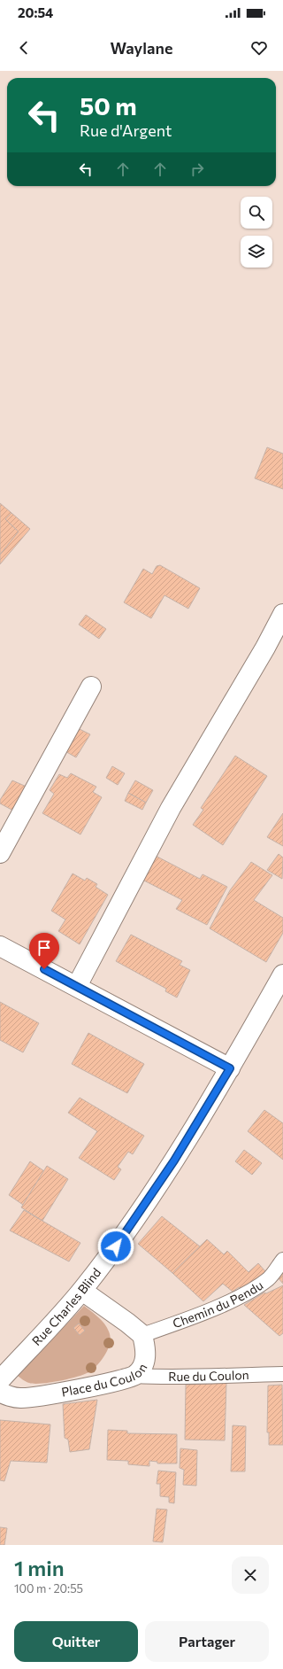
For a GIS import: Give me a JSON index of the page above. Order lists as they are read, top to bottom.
{
  "streets": {
    "street": ["Rue Charles Blind", "Place du Coulon"],
    "lane": ["Chemin du Pendu", "Rue du Coulon"]
  },
  "crossings": [
    ["Chemin du Pendu", "Place du Coulon"],
    ["Rue Charles Blind", "Place du Coulon"],
    ["Place du Coulon", "Rue du Coulon"]
  ],
  "page": {
    "status": "20:54",
    "header": "Waylane",
    "turn": ["50 m", "Rue d'Argent"],
    "heading": ["1 min", "100 m · 20:55"],
    "buttons": ["Quitter", "Partager"]
  }
}
